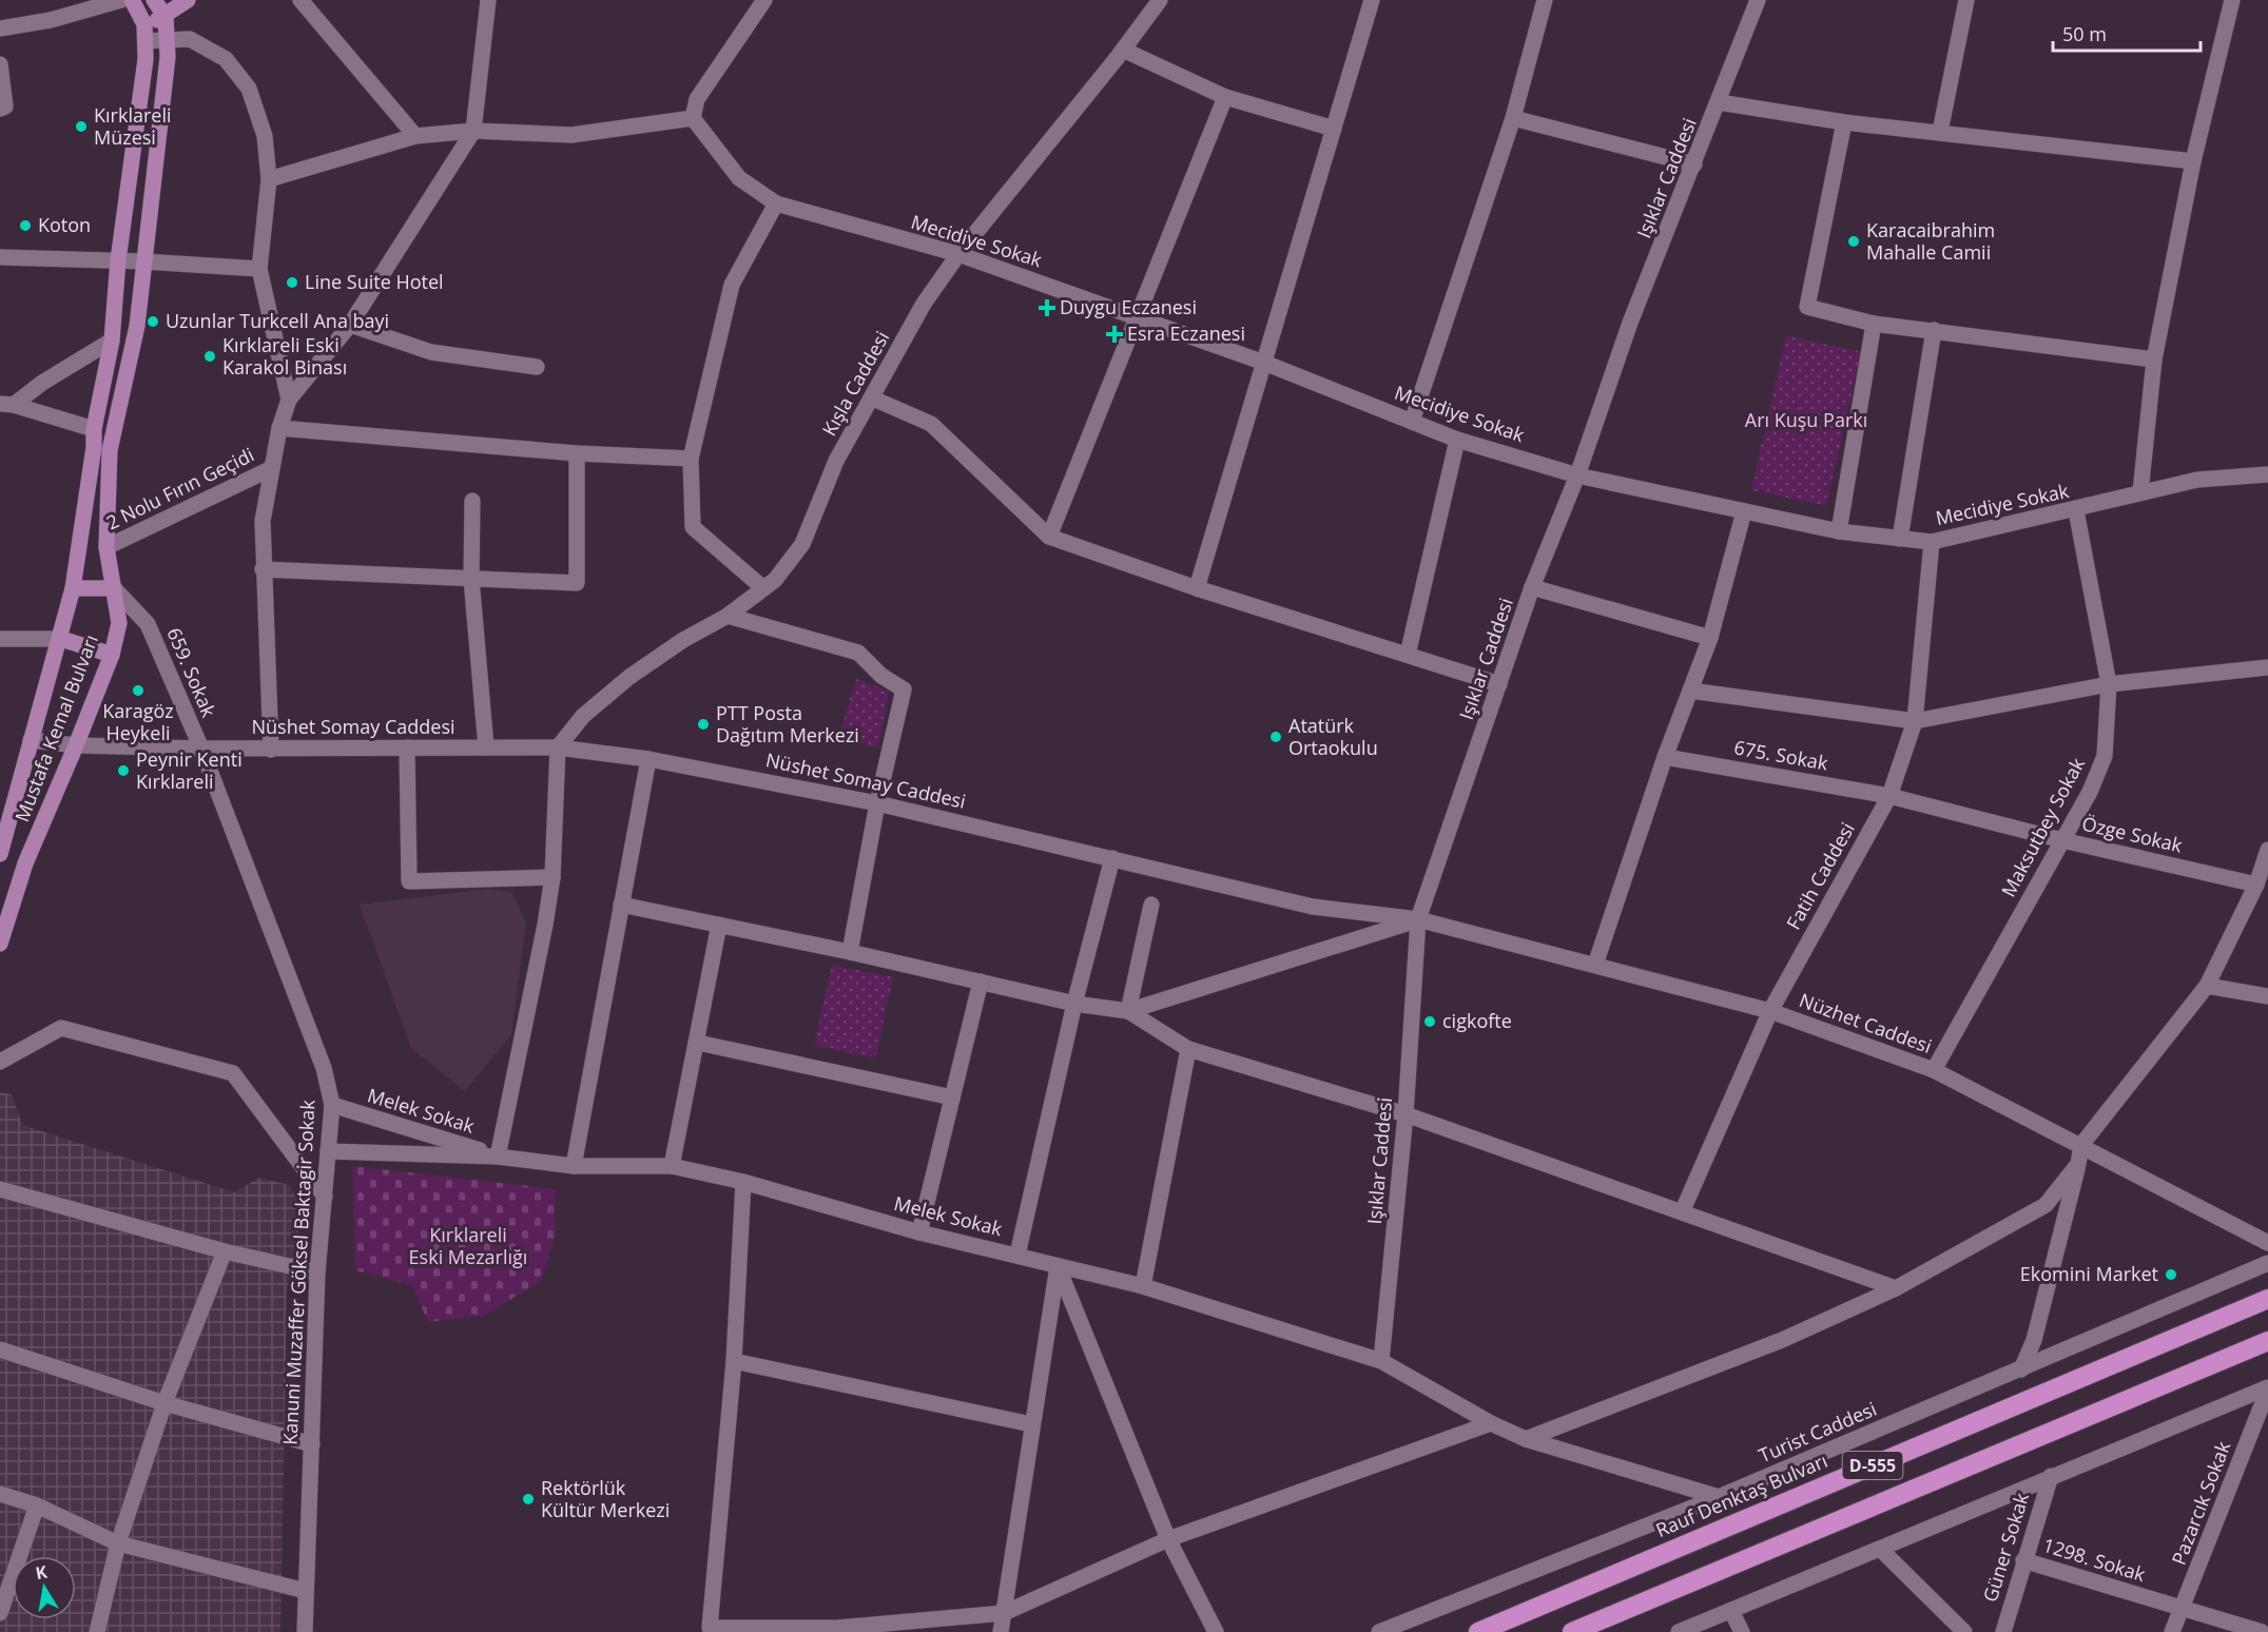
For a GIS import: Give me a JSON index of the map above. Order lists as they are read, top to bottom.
{
  "streets": {
    "highway": ["D-555", "Rauf Denktaş Bulvarı"],
    "main road": ["Mustafa Kemal Bulvarı"],
    "street": [
      "Işıklar Caddesi",
      "Mecidiye Sokak",
      "Kışla Caddesi",
      "2 Nolu Fırın Geçidi",
      "659. Sokak",
      "Nüshet Somay Caddesi",
      "675. Sokak",
      "Maksutbey Sokak",
      "Özge Sokak",
      "Fatih Caddesi",
      "Nüzhet Caddesi",
      "Melek Sokak",
      "Kanuni Muzaffer Göksel Baktagir Sokak",
      "Turist Caddesi",
      "Pazarcık Sokak",
      "Güner Sokak",
      "1298. Sokak"
    ]
  },
  "crossings": [
    ["Işıklar Caddesi", "Mecidiye Sokak"],
    ["Işıklar Caddesi", "Nüshet Somay Caddesi"],
    ["Işıklar Caddesi", "Nüzhet Caddesi"],
    ["Işıklar Caddesi", "Melek Sokak"],
    ["Mecidiye Sokak", "Kışla Caddesi"],
    ["Mecidiye Sokak", "Maksutbey Sokak"],
    ["Mecidiye Sokak", "Fatih Caddesi"],
    ["Kışla Caddesi", "Nüshet Somay Caddesi"],
    ["2 Nolu Fırın Geçidi", "Mustafa Kemal Bulvarı"],
    ["659. Sokak", "Nüshet Somay Caddesi"],
    ["659. Sokak", "Mustafa Kemal Bulvarı"],
    ["659. Sokak", "Kanuni Muzaffer Göksel Baktagir Sokak"],
    ["Nüshet Somay Caddesi", "Mustafa Kemal Bulvarı"],
    ["Nüshet Somay Caddesi", "Nüzhet Caddesi"],
    ["Nüshet Somay Caddesi", "Kanuni Muzaffer Göksel Baktagir Sokak"],
    ["675. Sokak", "Özge Sokak"],
    ["675. Sokak", "Fatih Caddesi"],
    ["Maksutbey Sokak", "Özge Sokak"],
    ["Maksutbey Sokak", "Nüzhet Caddesi"],
    ["Özge Sokak", "Fatih Caddesi"],
    ["Fatih Caddesi", "Nüzhet Caddesi"],
    ["Melek Sokak", "Kanuni Muzaffer Göksel Baktagir Sokak"],
    ["Melek Sokak", "Turist Caddesi"],
    ["Pazarcık Sokak", "1298. Sokak"],
    ["Güner Sokak", "1298. Sokak"]
  ],
  "parks": ["Arı Kuşu Parkı", "Kırklareli Eski Mezarlığı"],
  "places": {
    "other": [
      "Kırklareli Müzesi",
      "Koton",
      "Karacaibrahim Mahalle Camii",
      "Line Suite Hotel",
      "Uzunlar Turkcell Ana bayi",
      "Kırklareli Eski Karakol Binası",
      "Karagöz Heykeli",
      "PTT Posta Dağıtım Merkezi",
      "Atatürk Ortaokulu",
      "Peynir Kenti Kırklareli",
      "cigkofte",
      "Ekomini Market",
      "Rektörlük Kültür Merkezi"
    ],
    "health": ["Duygu Eczanesi", "Esra Eczanesi"]
  },
  "scale_bar": "50 m",
  "north": "top"
}
